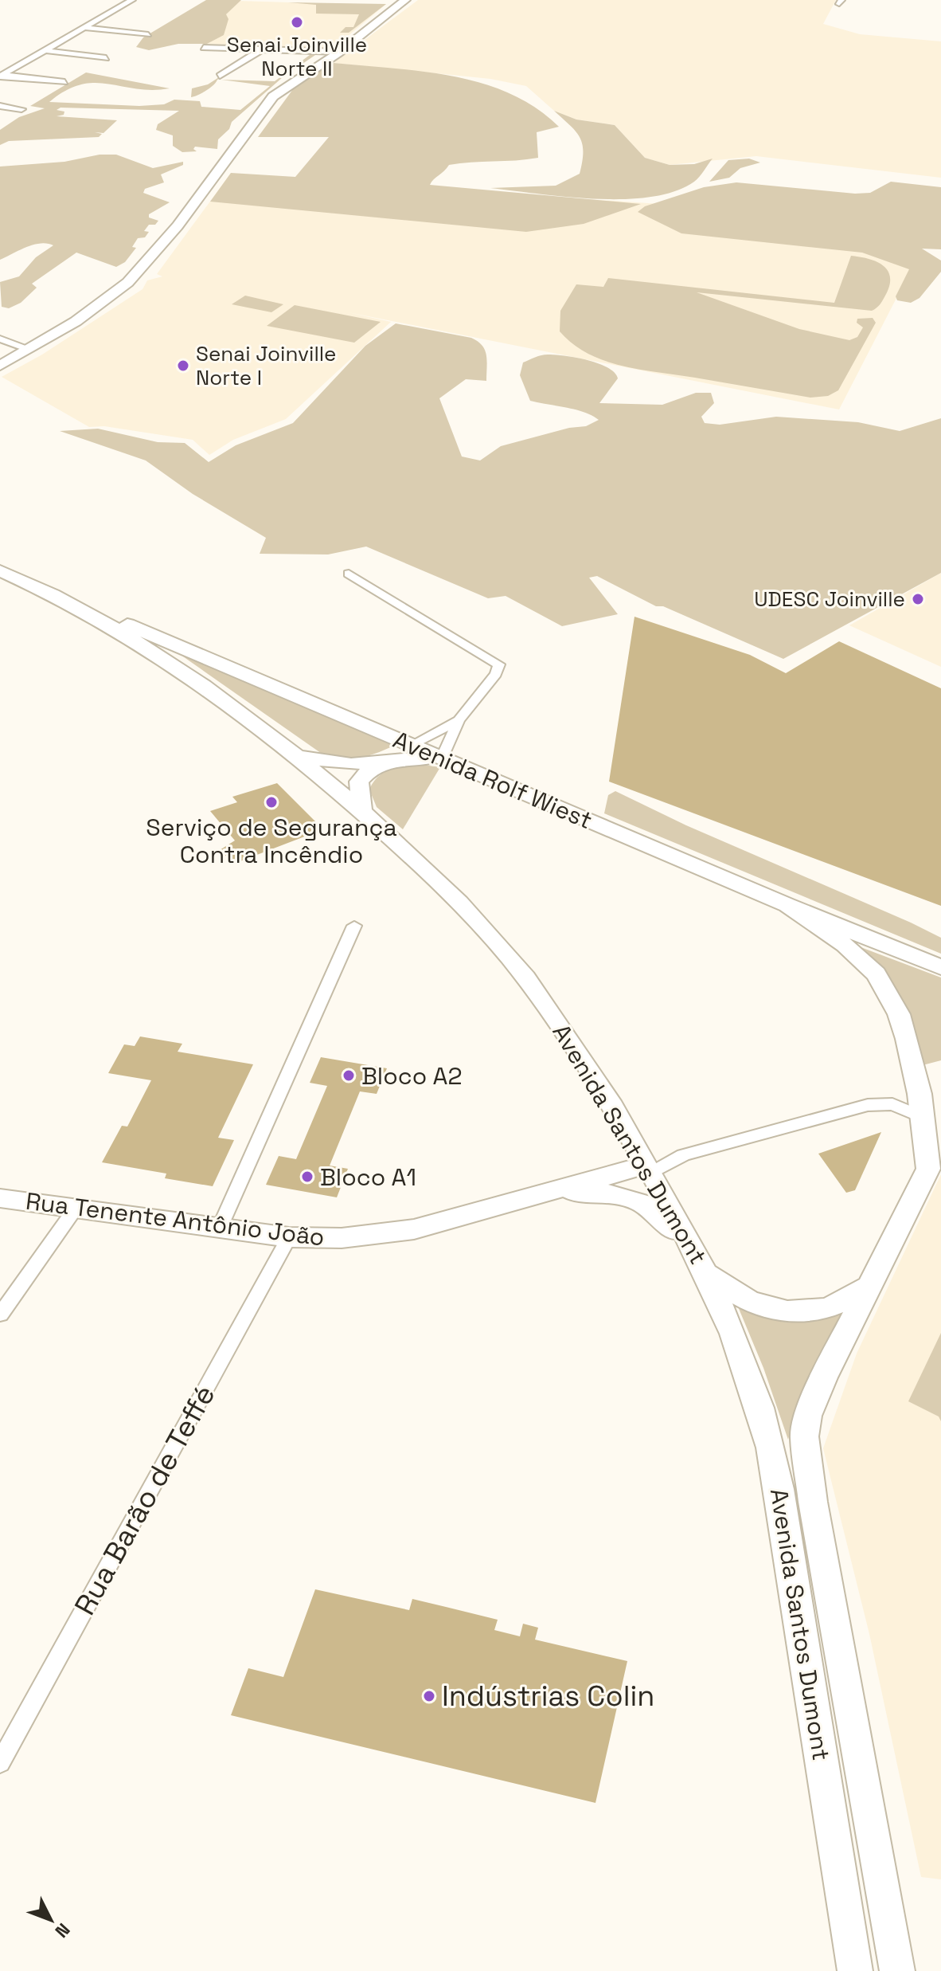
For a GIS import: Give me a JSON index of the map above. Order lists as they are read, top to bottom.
{
  "streets": {
    "main road": ["Avenida Rolf Wiest", "Avenida Santos Dumont", "Rua Tenente Antônio João"],
    "street": ["Rua Barão de Teffé"]
  },
  "crossings": [
    ["Avenida Rolf Wiest", "Avenida Santos Dumont"],
    ["Avenida Santos Dumont", "Rua Tenente Antônio João"],
    ["Rua Tenente Antônio João", "Rua Barão de Teffé"]
  ],
  "places": [
    "Senai Joinville Norte II",
    "Senai Joinville Norte I",
    "UDESC Joinville",
    "Serviço de Segurança Contra Incêndio",
    "Bloco A2",
    "Bloco A1",
    "Indústrias Colin"
  ],
  "north": "bottom right"
}
